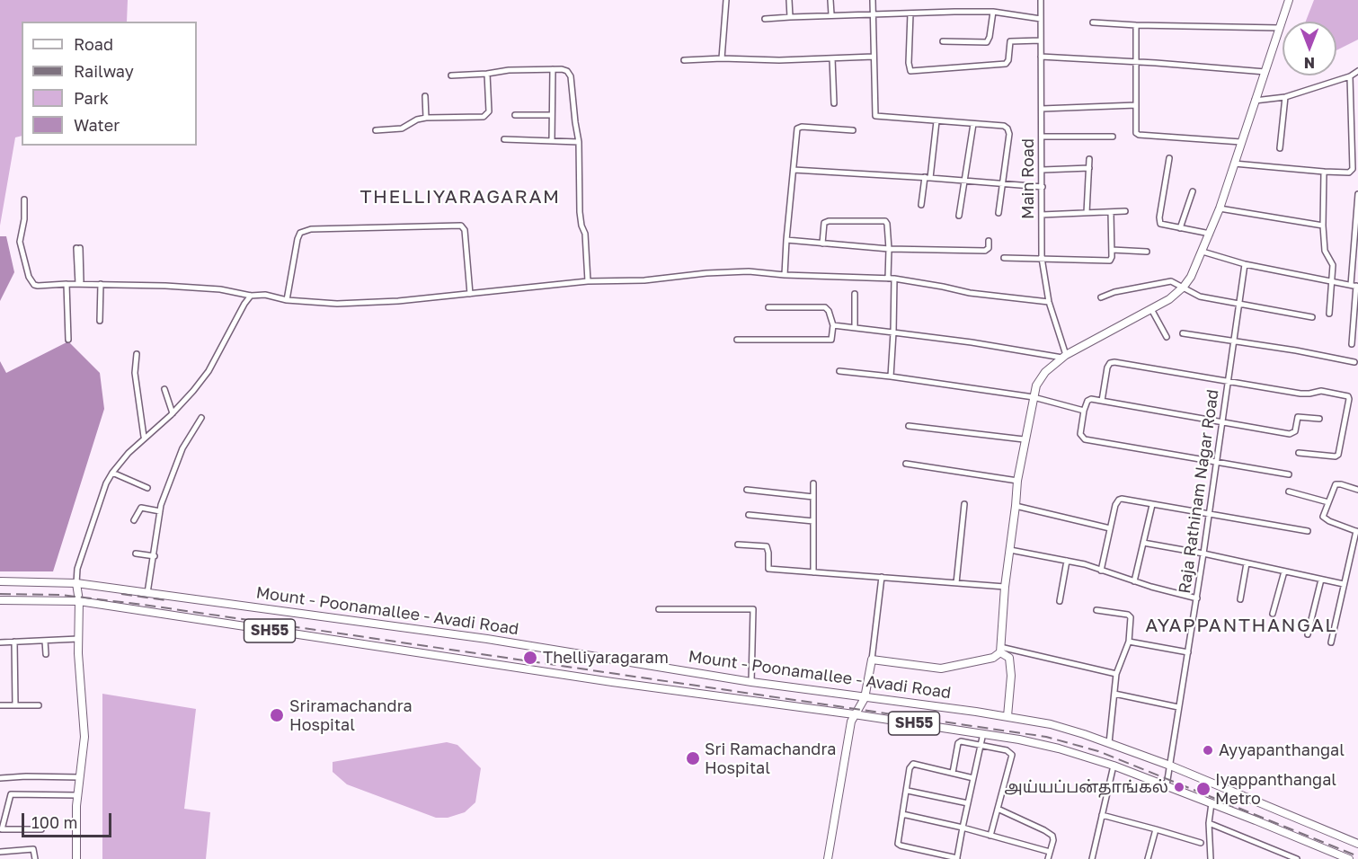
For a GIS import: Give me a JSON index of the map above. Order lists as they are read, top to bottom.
{
  "streets": {
    "main road": ["Mount - Poonamallee - Avadi Road", "SH55"],
    "street": ["Main Road", "Raja Rathinam Nagar Road"]
  },
  "crossings": [
    ["Raja Rathinam Nagar Road", "Mount - Poonamallee - Avadi Road"],
    ["Raja Rathinam Nagar Road", "SH55"]
  ],
  "districts": ["THELLIYARAGARAM", "AYAPPANTHANGAL"],
  "places": [
    "Thelliyaragaram",
    "Sriramachandra Hospital",
    "Ayyapanthangal",
    "Sri Ramachandra Hospital",
    "அய்யப்பன்தாங்கல்",
    "Iyappanthangal Metro"
  ],
  "legend": [
    "Road",
    "Railway",
    "Park",
    "Water"
  ],
  "scale_bar": "100 m",
  "north": "bottom"
}
